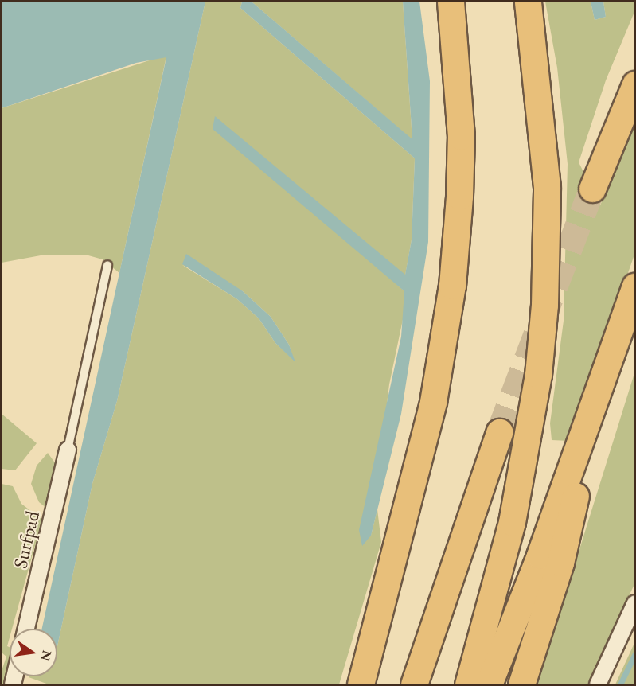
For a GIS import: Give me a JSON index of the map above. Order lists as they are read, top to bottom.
{
  "streets": {
    "street": ["Surfpad"]
  },
  "north": "right"
}
